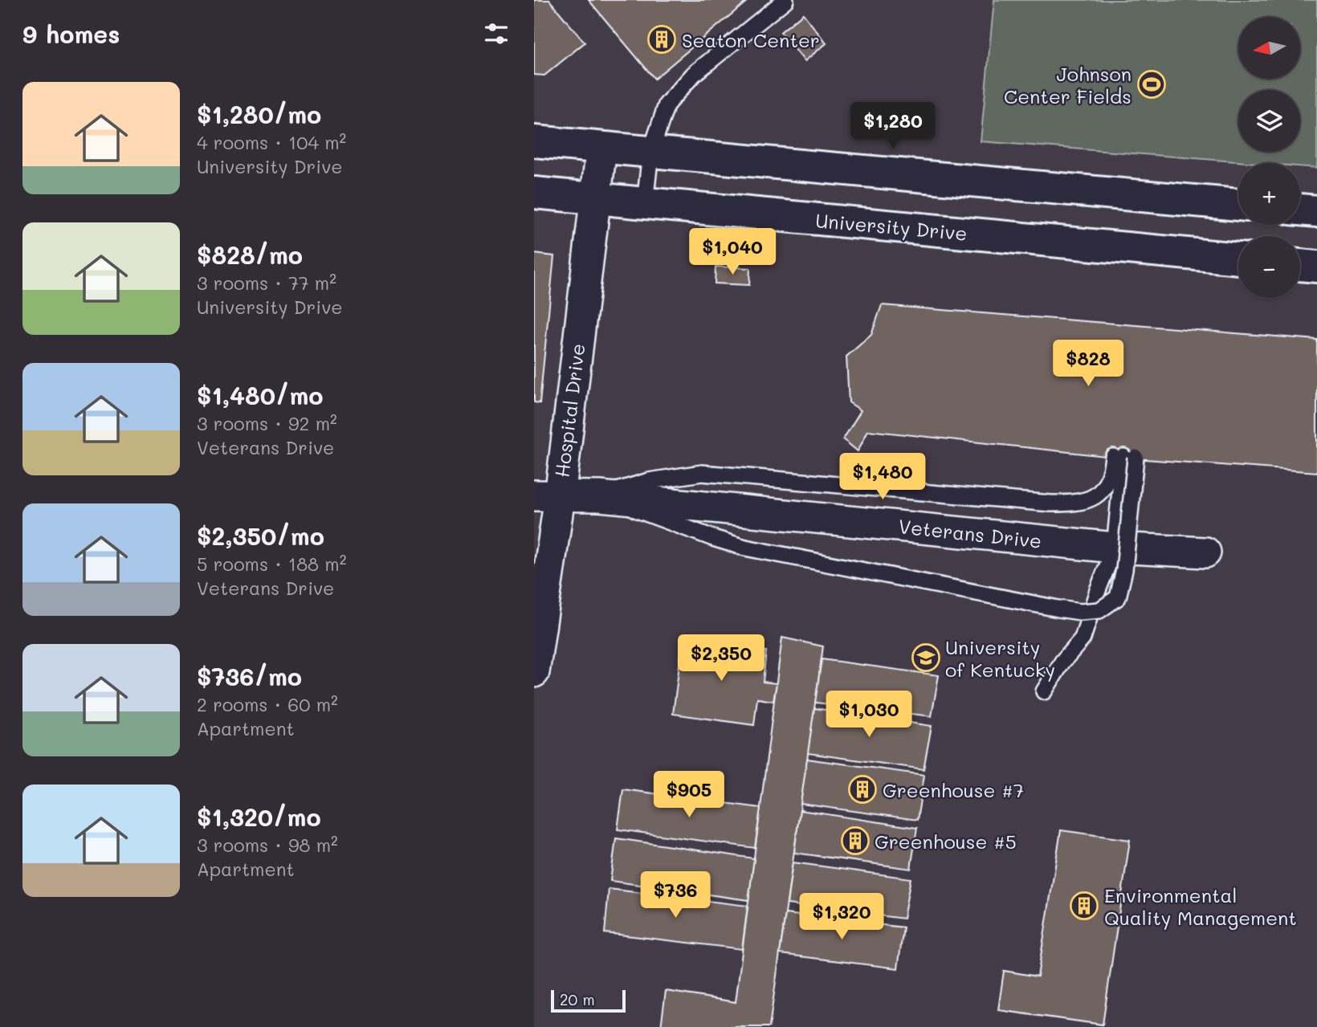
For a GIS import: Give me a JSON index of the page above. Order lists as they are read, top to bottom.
{
  "streets": {
    "street": ["University Drive", "Hospital Drive", "Veterans Drive"]
  },
  "crossings": [
    ["University Drive", "Hospital Drive"],
    ["Hospital Drive", "Veterans Drive"]
  ],
  "places": {
    "building": [
      "Seaton Center",
      "Greenhouse #7",
      "Greenhouse #5",
      "Environmental Quality Management"
    ],
    "sports": ["Johnson Center Fields"],
    "school or university": ["University of Kentucky"]
  },
  "scale_bar": "20 m",
  "north": "left",
  "page": {
    "heading": "9 homes",
    "map_buttons": ["+", "−"],
    "list": [
      {
        "name": "$1,280/mo",
        "note": "4 rooms · 104 m² · University Drive"
      },
      {
        "name": "$828/mo",
        "note": "3 rooms · 77 m² · University Drive"
      },
      {
        "name": "$1,480/mo",
        "note": "3 rooms · 92 m² · Veterans Drive"
      },
      {
        "name": "$2,350/mo",
        "note": "5 rooms · 188 m² · Veterans Drive"
      },
      {
        "name": "$736/mo",
        "note": "2 rooms · 60 m² · Apartment"
      },
      {
        "name": "$1,320/mo",
        "note": "3 rooms · 98 m² · Apartment"
      }
    ],
    "price": [
      "$1,280",
      "$1,040",
      "$828",
      "$1,480",
      "$2,350",
      "$1,030",
      "$905",
      "$736",
      "$1,320"
    ],
    "scale": "20 m"
  }
}
